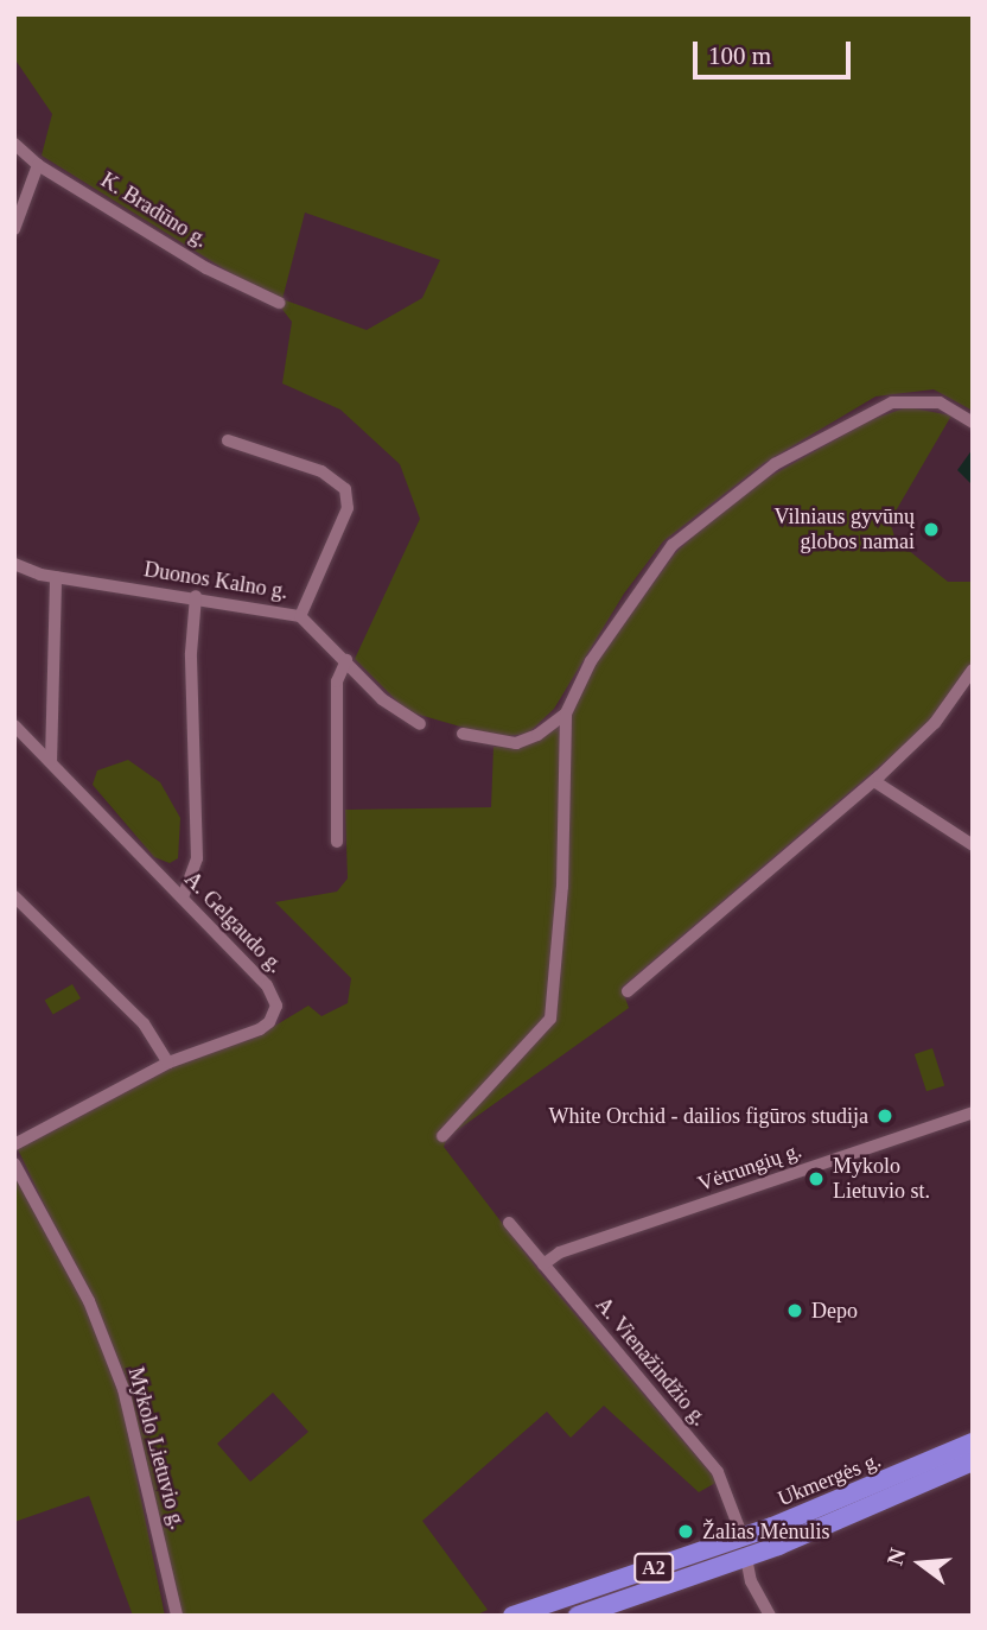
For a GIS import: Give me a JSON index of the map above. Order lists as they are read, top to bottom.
{
  "streets": {
    "highway": ["Ukmergės g.", "A2"],
    "street": [
      "K. Bradūno g.",
      "Duonos Kalno g.",
      "A. Gelgaudo g.",
      "Vėtrungių g.",
      "A. Vienažindžio g.",
      "Mykolo Lietuvio g."
    ]
  },
  "crossings": [
    ["Vėtrungių g.", "A. Vienažindžio g."],
    ["A. Vienažindžio g.", "Ukmergės g."]
  ],
  "places": [
    "Vilniaus gyvūnų globos namai",
    "White Orchid - dailios figūros studija",
    "Mykolo Lietuvio st.",
    "Depo",
    "Žalias Mėnulis"
  ],
  "scale_bar": "100 m",
  "north": "left"
}
